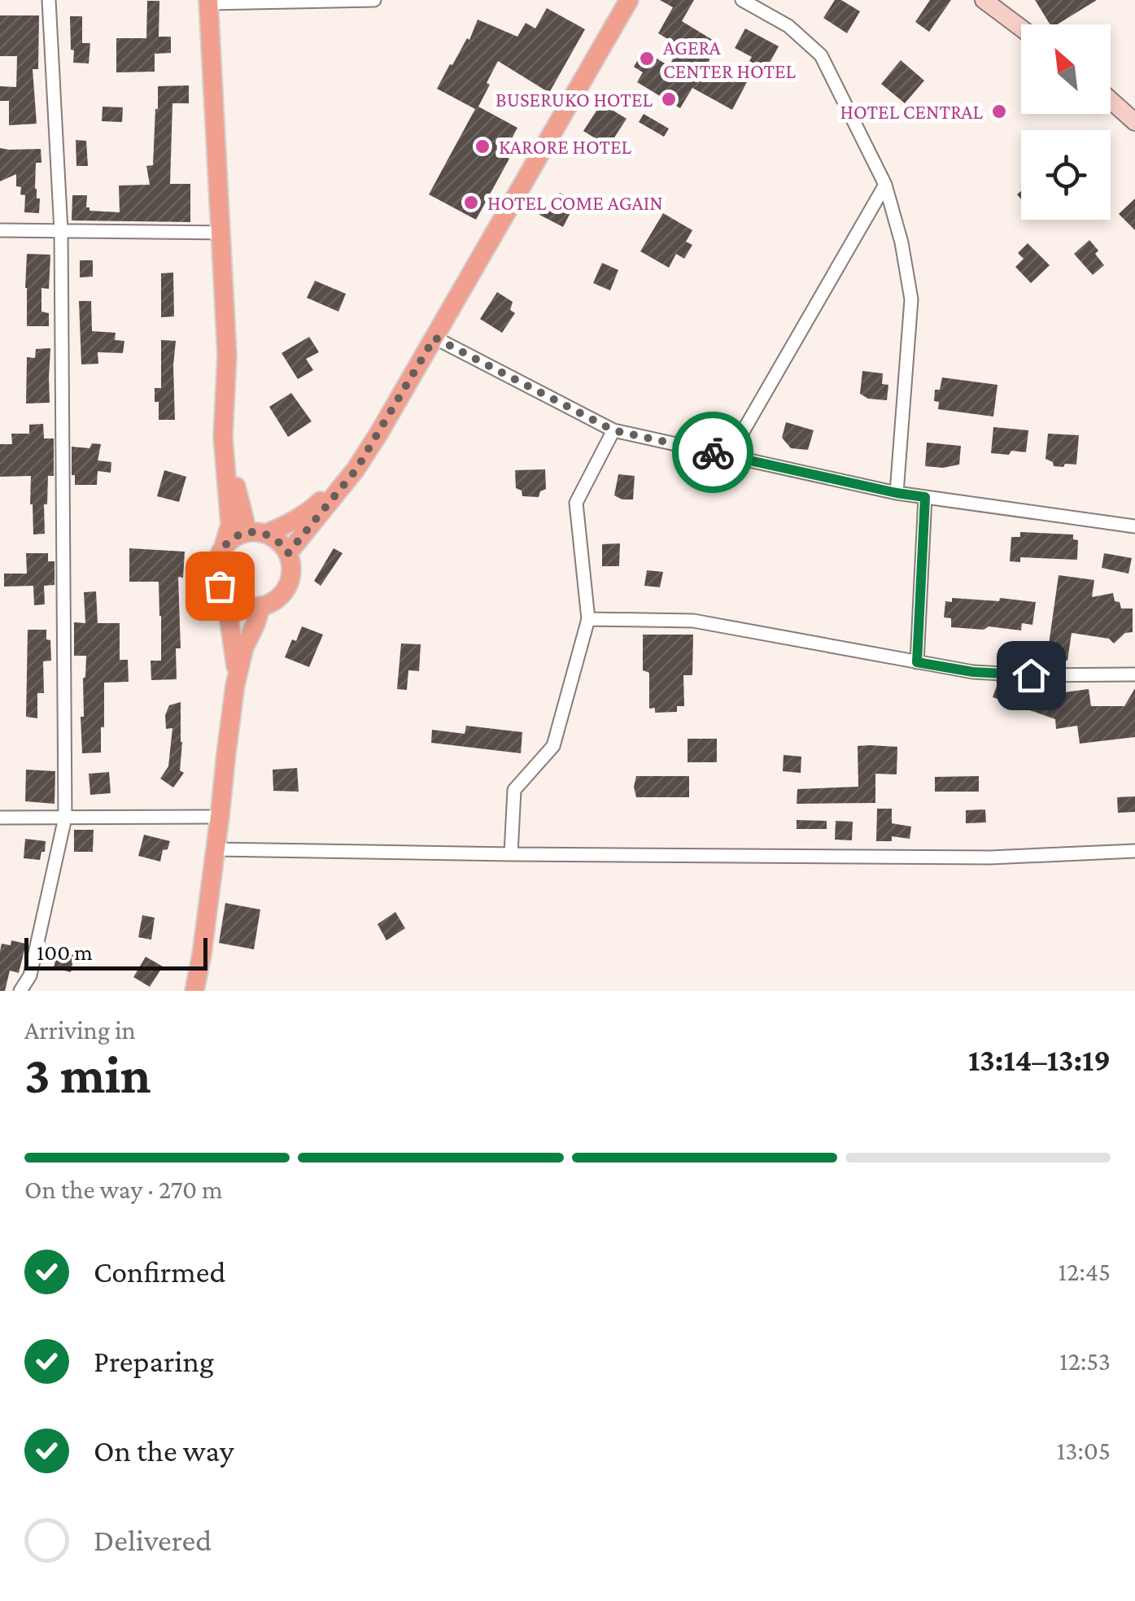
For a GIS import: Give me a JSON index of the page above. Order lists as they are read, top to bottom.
{
  "places": [
    "AGERA CENTER HOTEL",
    "BUSERUKO HOTEL",
    "HOTEL CENTRAL",
    "KARORE HOTEL",
    "HOTEL COME AGAIN"
  ],
  "scale_bar": "100 m",
  "north": "top left",
  "page": {
    "scale": "100 m",
    "heading": ["3 min", "Arriving in", "13:14–13:19"],
    "bar": "On the way · 270 m",
    "list": [
      ["Confirmed", "12:45"],
      ["Preparing", "12:53"],
      ["On the way", "13:05"],
      "Delivered"
    ]
  }
}
